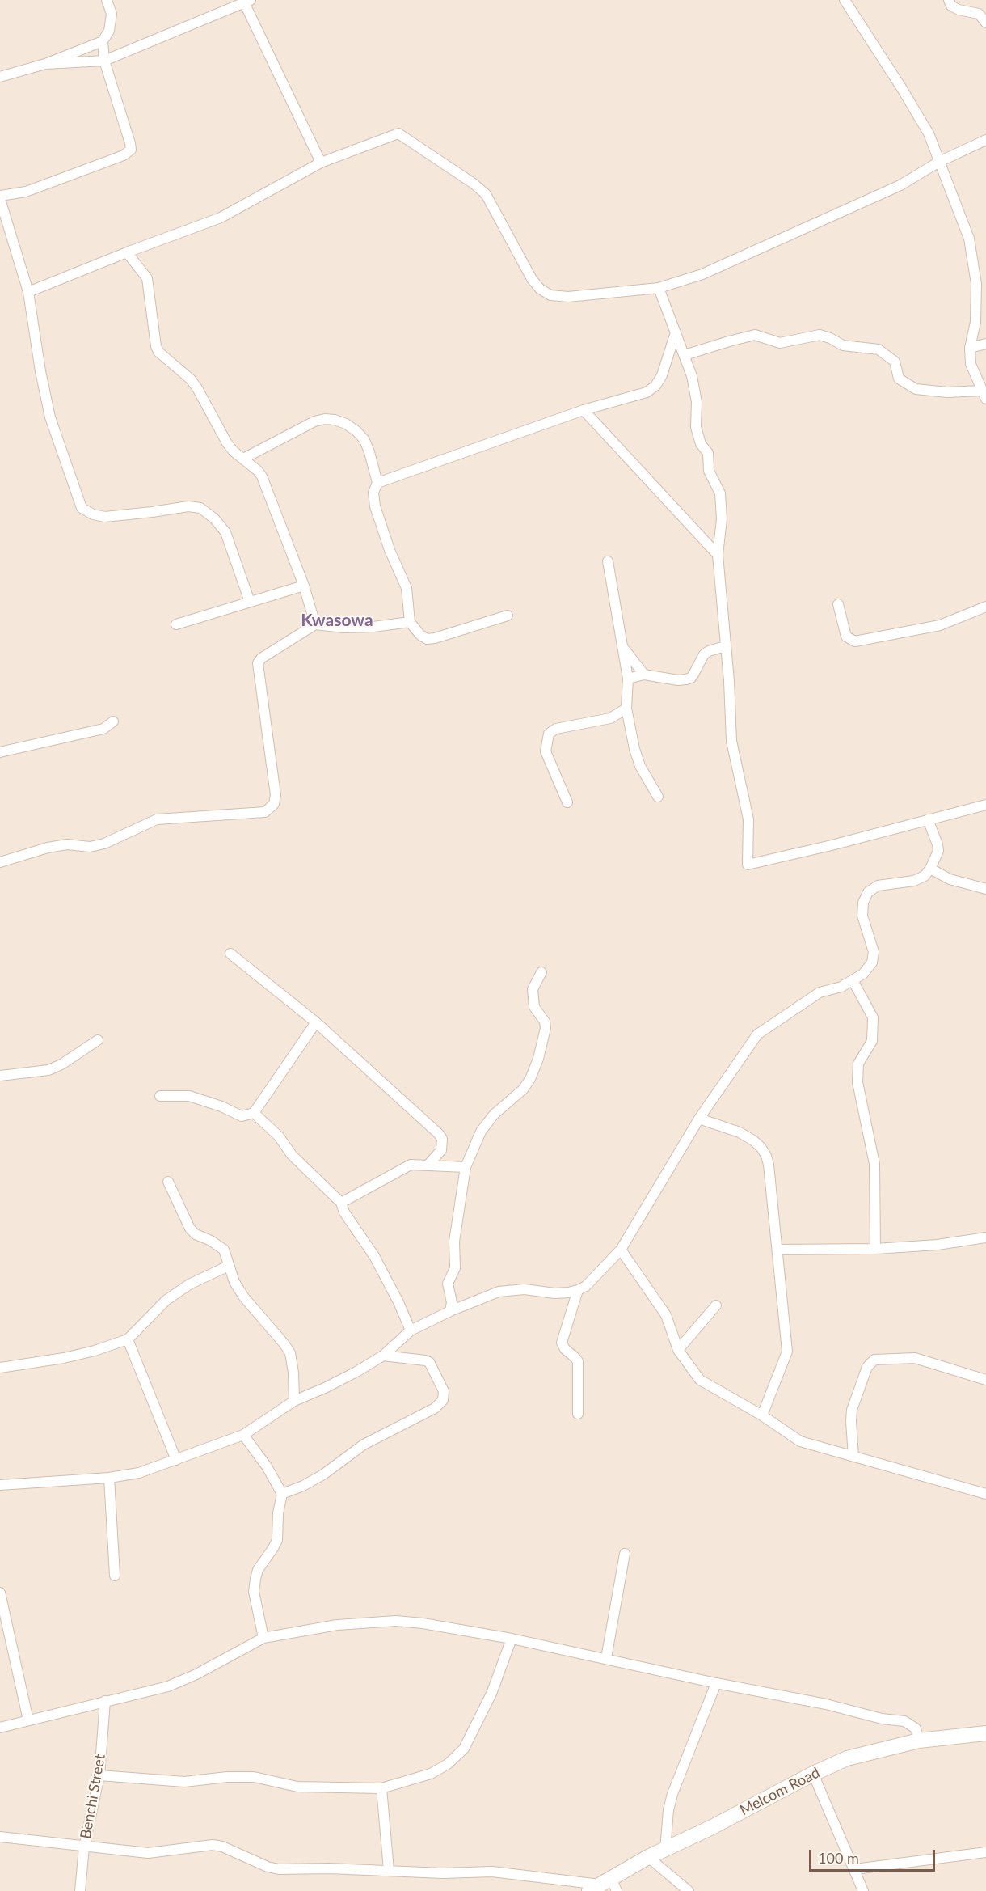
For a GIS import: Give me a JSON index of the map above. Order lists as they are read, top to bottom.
{
  "streets": {
    "main road": ["Melcom Road"],
    "street": ["Benchi Street"]
  },
  "districts": ["Kwasowa"],
  "scale_bar": "100 m"
}
